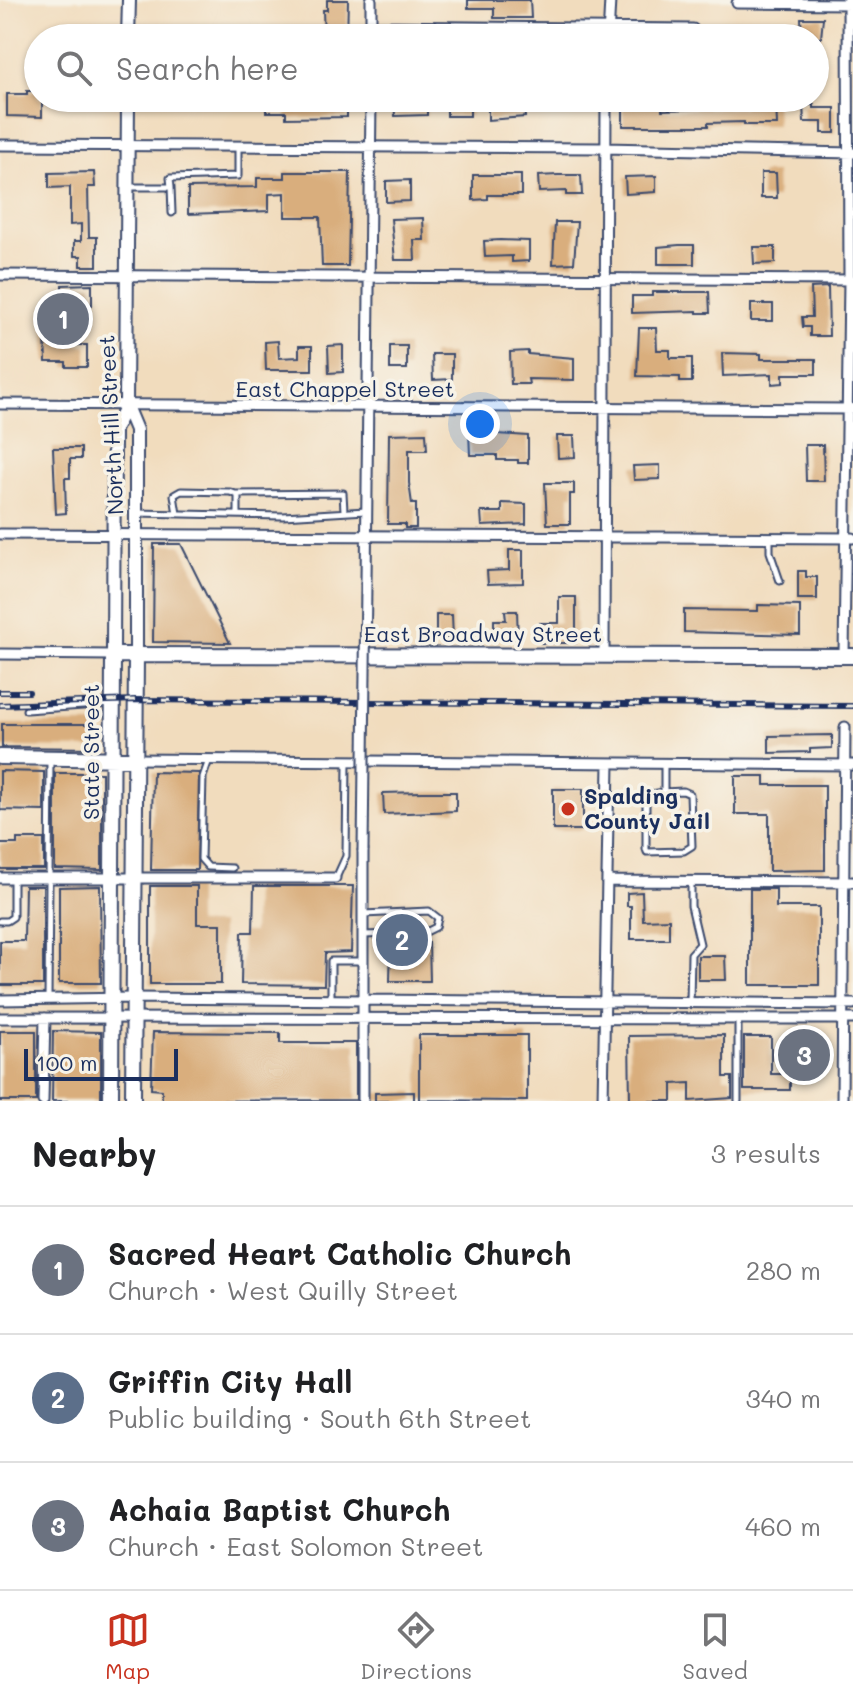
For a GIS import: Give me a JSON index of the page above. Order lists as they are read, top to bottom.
{
  "streets": {
    "main road": ["East Broadway Street", "State Street"],
    "street": ["East Chappel Street", "North Hill Street"]
  },
  "crossings": [
    ["East Chappel Street", "North Hill Street"],
    ["East Chappel Street", "State Street"],
    ["North Hill Street", "East Broadway Street"],
    ["North Hill Street", "State Street"],
    ["East Broadway Street", "State Street"]
  ],
  "places": ["Spalding County Jail"],
  "scale_bar": "100 m",
  "page": {
    "search": "Search here",
    "pins": ["1", "2", "3"],
    "scale": "100 m",
    "heading": ["Nearby", "3 results"],
    "list": [
      {
        "mark": "1",
        "name": "Sacred Heart Catholic Church",
        "note": "Church · West Quilly Street",
        "value": "280 m"
      },
      {
        "mark": "2",
        "name": "Griffin City Hall",
        "note": "Public building · South 6th Street",
        "value": "340 m"
      },
      {
        "mark": "3",
        "name": "Achaia Baptist Church",
        "note": "Church · East Solomon Street",
        "value": "460 m"
      }
    ],
    "nav": ["Map", "Directions", "Saved"]
  }
}
